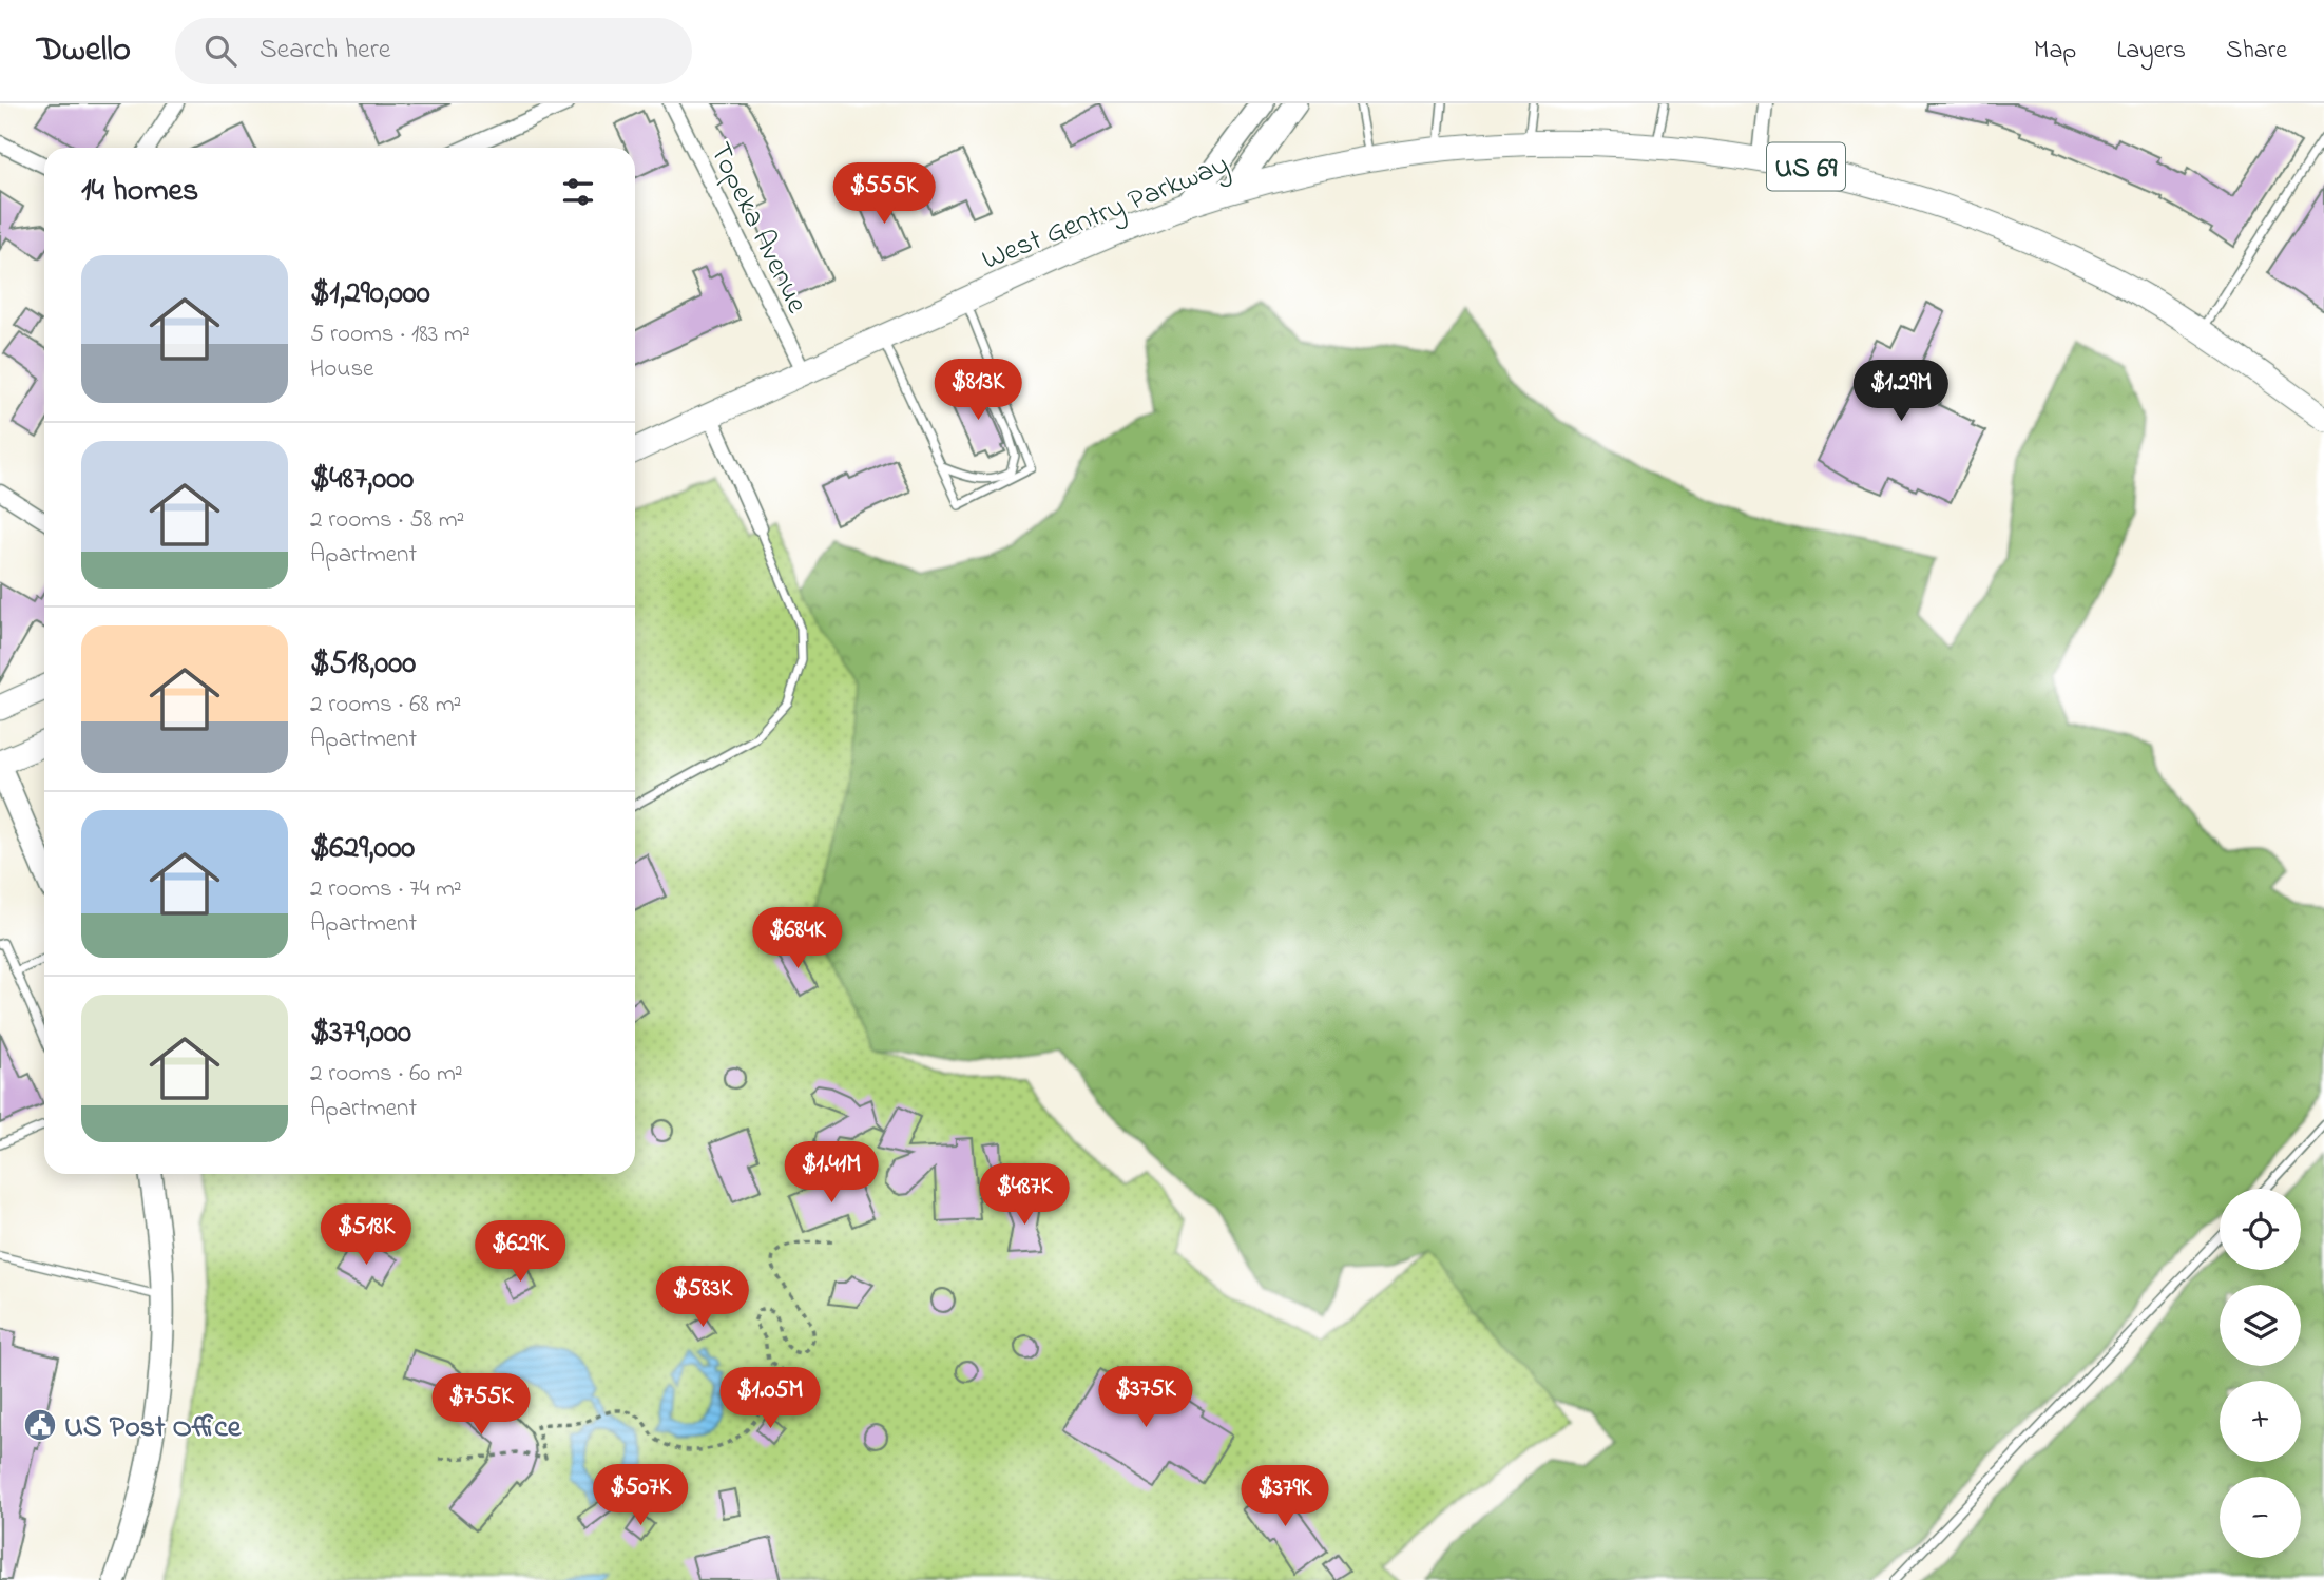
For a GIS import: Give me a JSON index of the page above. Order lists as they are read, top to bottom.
{
  "streets": {
    "main road": ["US 69", "West Gentry Parkway"],
    "street": ["Topeka Avenue"]
  },
  "crossings": [
    ["West Gentry Parkway", "Topeka Avenue"]
  ],
  "places": {
    "public building": ["US Post Office"]
  },
  "page": {
    "header": "Dwello",
    "search": "Search here",
    "nav": ["Map", "Layers", "Share"],
    "heading": "14 homes",
    "price": [
      "$555K",
      "$813K",
      "$1.29M",
      "$684K",
      "$1.41M",
      "$487K",
      "$518K",
      "$629K",
      "$583K",
      "$375K",
      "$1.05M",
      "$755K",
      "$507K",
      "$379K"
    ],
    "list": [
      {
        "name": "$1,290,000",
        "note": "5 rooms · 183 m² · House"
      },
      {
        "name": "$487,000",
        "note": "2 rooms · 58 m² · Apartment"
      },
      {
        "name": "$518,000",
        "note": "2 rooms · 68 m² · Apartment"
      },
      {
        "name": "$629,000",
        "note": "2 rooms · 74 m² · Apartment"
      },
      {
        "name": "$379,000",
        "note": "2 rooms · 60 m² · Apartment"
      }
    ],
    "map_buttons": ["+", "−"]
  }
}
